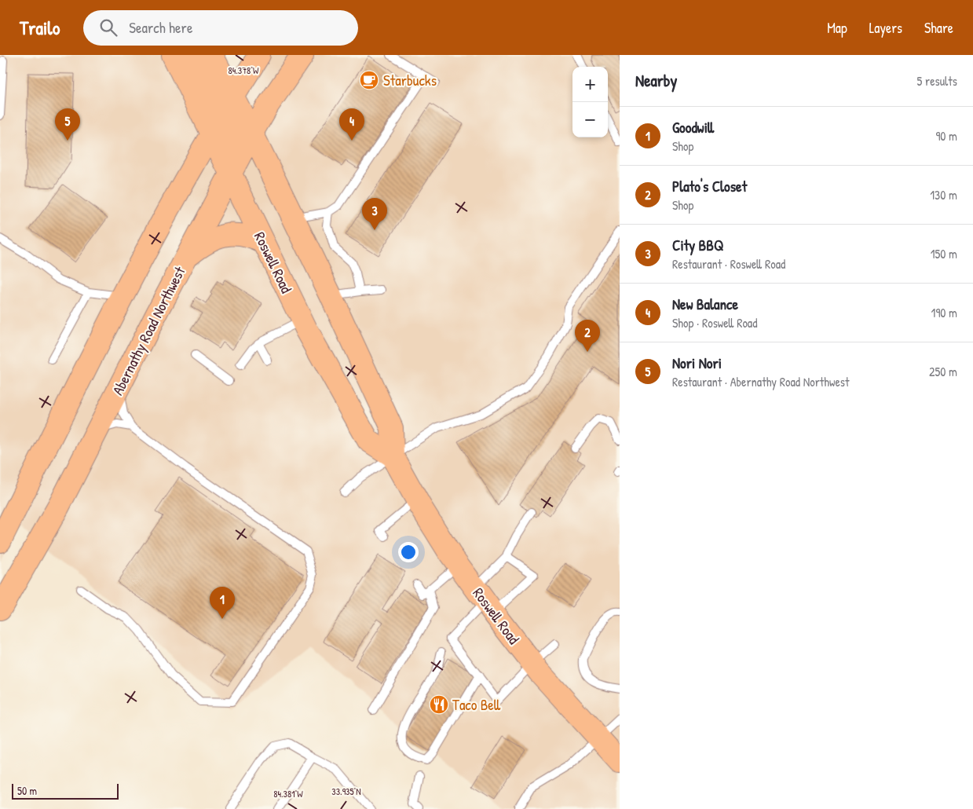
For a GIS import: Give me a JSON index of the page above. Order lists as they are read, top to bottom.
{
  "streets": {
    "main road": ["Roswell Road", "Abernathy Road Northwest"]
  },
  "crossings": [
    ["Roswell Road", "Abernathy Road Northwest"]
  ],
  "places": {
    "cafe": ["Starbucks"],
    "restaurant": ["Taco Bell"]
  },
  "scale_bar": "50 m",
  "page": {
    "header": "Trailo",
    "search": "Search here",
    "nav": ["Map", "Layers", "Share"],
    "heading": ["Nearby", "5 results"],
    "map_buttons": ["+", "−"],
    "list": [
      {
        "mark": "1",
        "name": "Goodwill",
        "note": "Shop",
        "value": "90 m"
      },
      {
        "mark": "2",
        "name": "Plato's Closet",
        "note": "Shop",
        "value": "130 m"
      },
      {
        "mark": "3",
        "name": "City BBQ",
        "note": "Restaurant · Roswell Road",
        "value": "150 m"
      },
      {
        "mark": "4",
        "name": "New Balance",
        "note": "Shop · Roswell Road",
        "value": "190 m"
      },
      {
        "mark": "5",
        "name": "Nori Nori",
        "note": "Restaurant · Abernathy Road Northwest",
        "value": "250 m"
      }
    ],
    "pins": [
      "4",
      "5",
      "3",
      "2",
      "1"
    ],
    "scale": "50 m"
  },
  "coordinates": ["84.378°W", "33.935°N", "84.381°W"]
}
